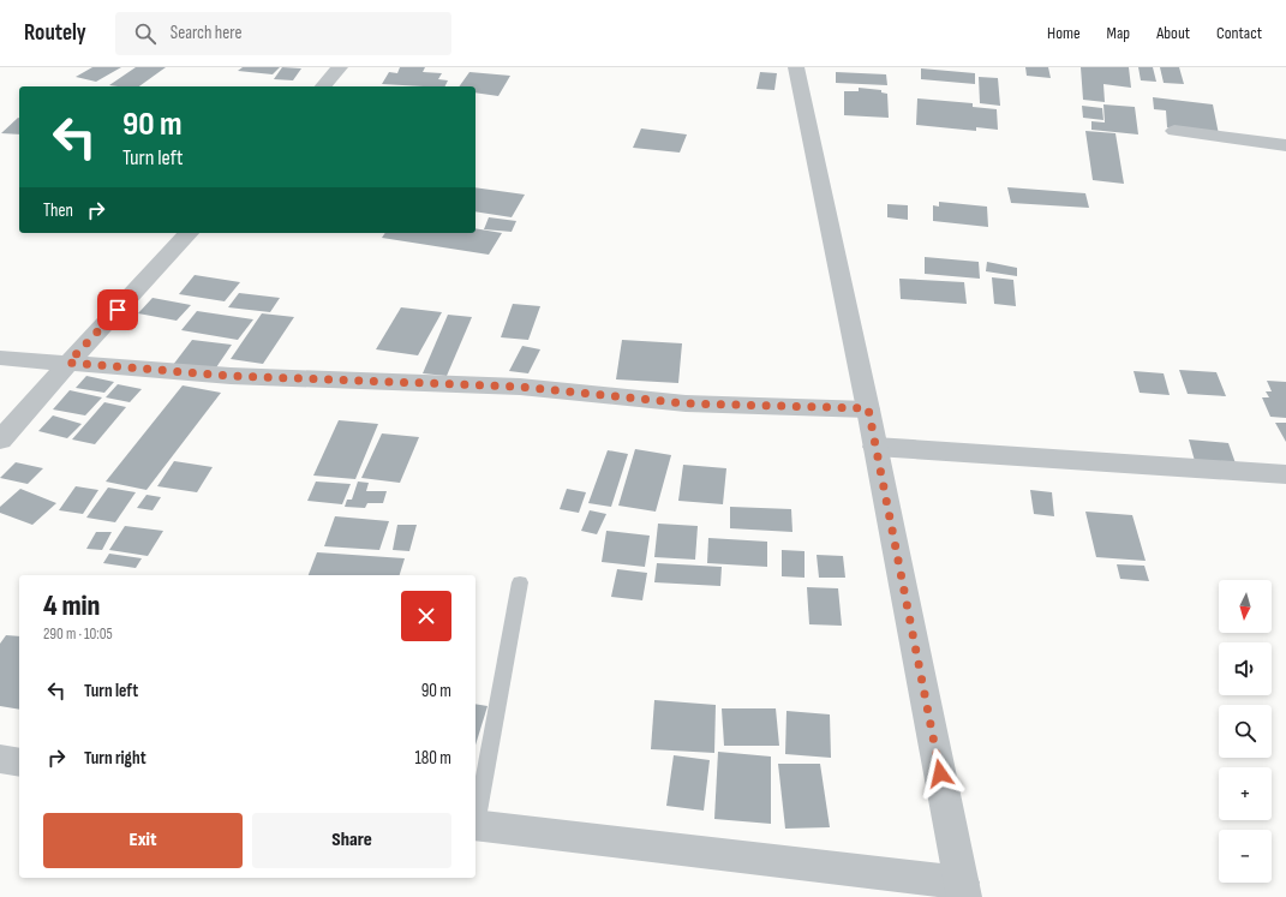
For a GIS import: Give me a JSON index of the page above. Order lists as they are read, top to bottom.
{
  "north": "bottom",
  "page": {
    "header": "Routely",
    "search": "Search here",
    "nav": [
      "Home",
      "Map",
      "About",
      "Contact"
    ],
    "turn": ["90 m", "Turn left"],
    "then": "Then",
    "heading": ["4 min", "290 m · 10:05"],
    "map_buttons": ["+", "−"],
    "list": [
      {
        "name": "Turn left",
        "value": "90 m"
      },
      {
        "name": "Turn right",
        "value": "180 m"
      }
    ],
    "buttons": ["Exit", "Share"]
  }
}
